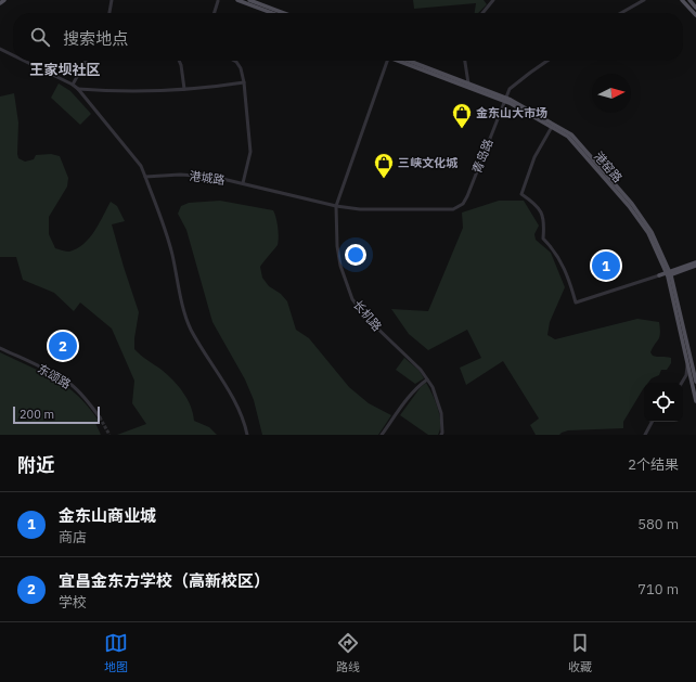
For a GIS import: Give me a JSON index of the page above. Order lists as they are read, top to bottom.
{
  "streets": {
    "main road": ["港窑路"],
    "street": [
      "青岛路",
      "港城路",
      "长机路",
      "东颂路"
    ]
  },
  "crossings": [
    ["青岛路", "港窑路"],
    ["青岛路", "港城路"],
    ["港城路", "长机路"]
  ],
  "districts": ["王家坝社区"],
  "places": {
    "shop": ["金东山大市场", "三峡文化城"]
  },
  "scale_bar": "200 m",
  "north": "right",
  "page": {
    "search": "搜索地点",
    "pins": ["1", "2"],
    "scale": "200 m",
    "heading": ["附近", "2个结果"],
    "list": [
      {
        "mark": "1",
        "name": "金东山商业城",
        "note": "商店",
        "value": "580 m"
      },
      {
        "mark": "2",
        "name": "宜昌金东方学校（高新校区）",
        "note": "学校",
        "value": "710 m"
      }
    ],
    "nav": ["地图", "路线", "收藏"]
  }
}
